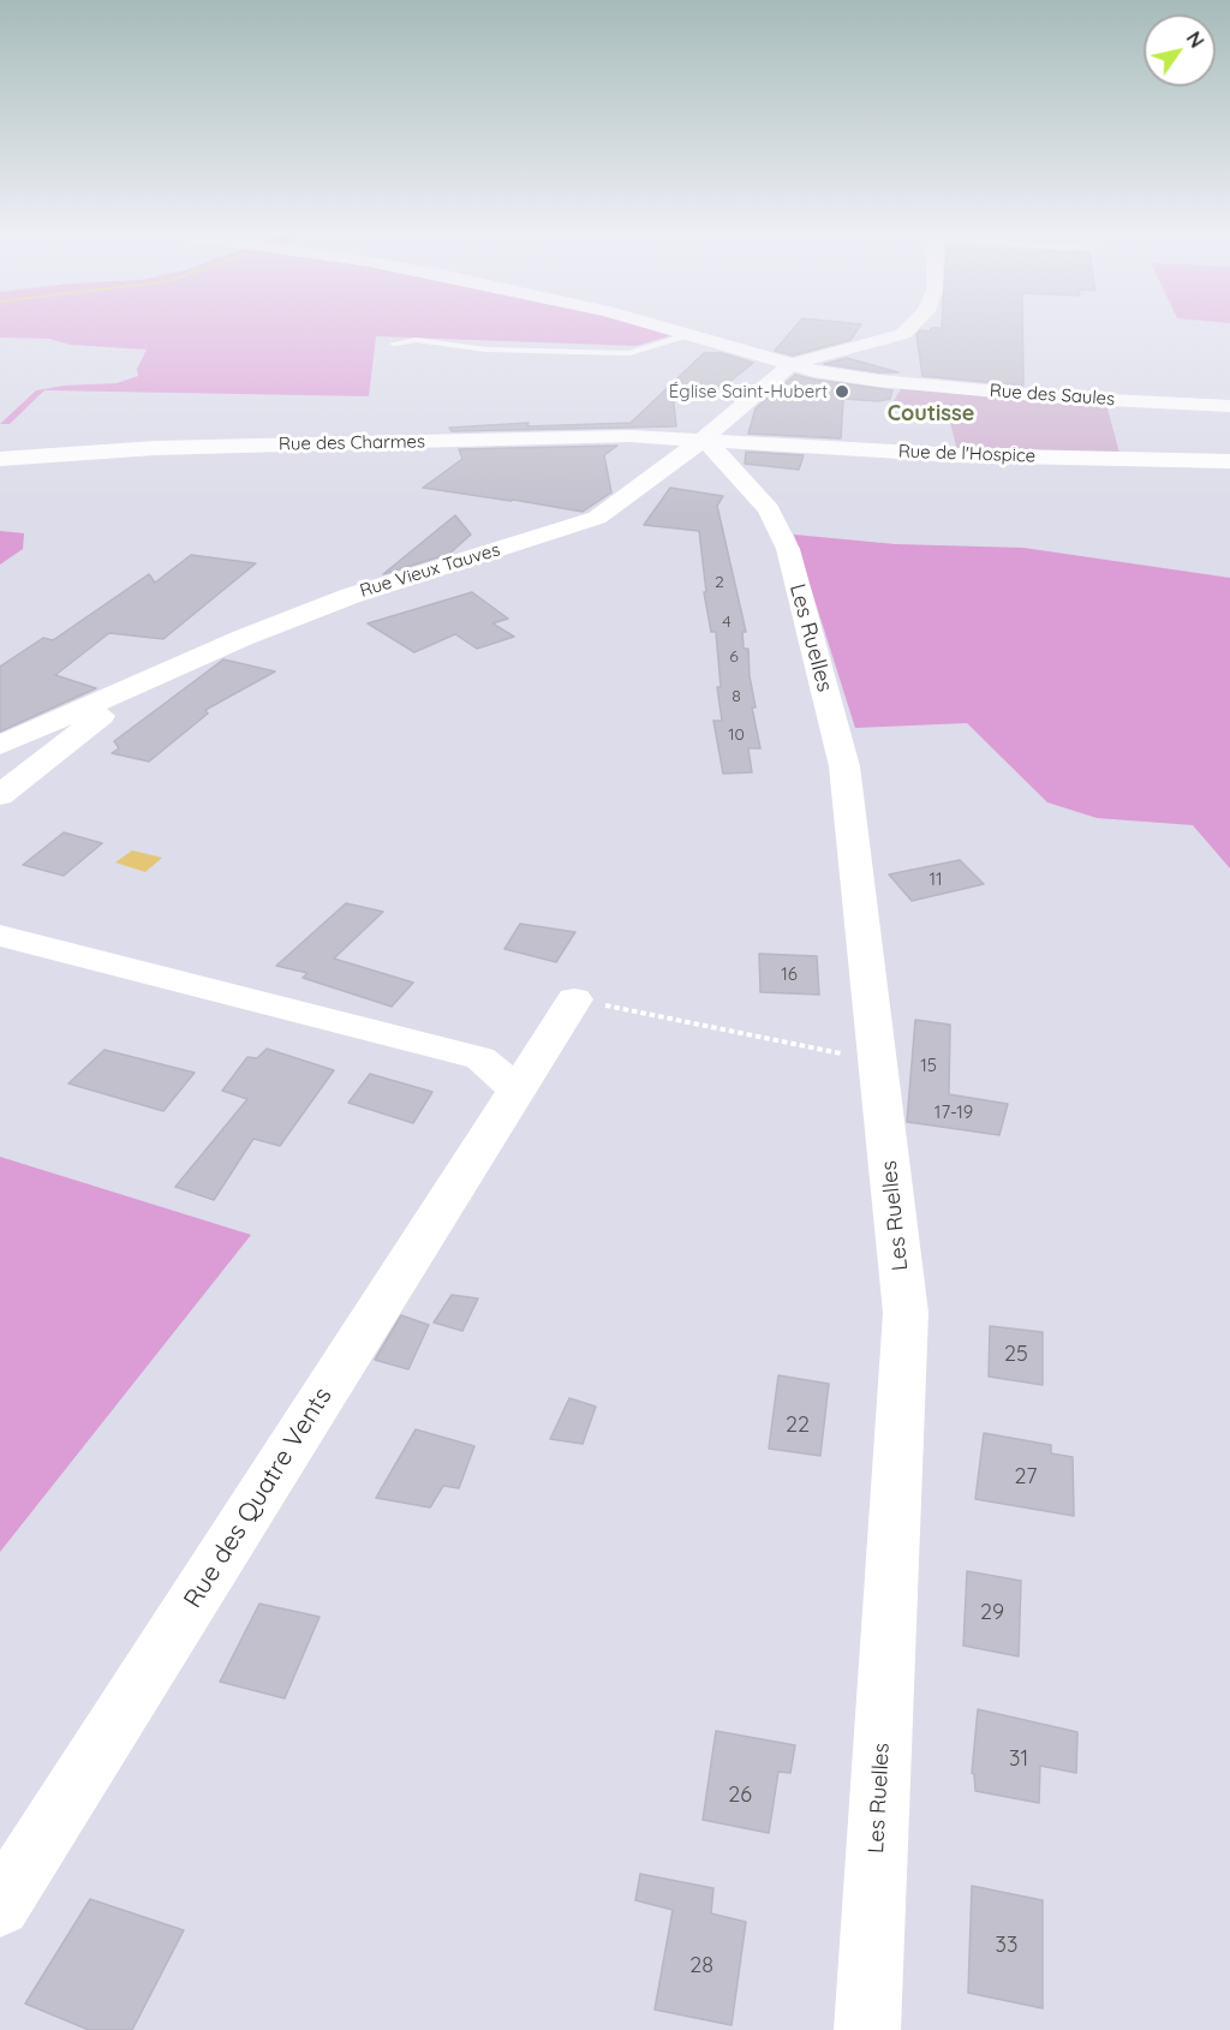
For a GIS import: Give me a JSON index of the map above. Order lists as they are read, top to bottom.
{
  "streets": {
    "street": [
      "Rue des Saules",
      "Rue des Charmes",
      "Rue de l'Hospice",
      "Rue Vieux Tauves",
      "Les Ruelles",
      "Rue des Quatre Vents"
    ]
  },
  "crossings": [
    ["Rue des Saules", "Rue Vieux Tauves"],
    ["Rue des Charmes", "Rue de l'Hospice"],
    ["Rue des Charmes", "Rue Vieux Tauves"],
    ["Rue des Charmes", "Les Ruelles"],
    ["Rue de l'Hospice", "Rue Vieux Tauves"],
    ["Rue de l'Hospice", "Les Ruelles"],
    ["Rue Vieux Tauves", "Les Ruelles"]
  ],
  "districts": ["Coutisse"],
  "places": ["Église Saint-Hubert"],
  "house_numbers": [
    "2",
    "4",
    "6",
    "8",
    "10",
    "11",
    "16",
    "15",
    "17-19",
    "25",
    "22",
    "27",
    "29",
    "31",
    "26",
    "33",
    "28"
  ],
  "north": "top right"
}
